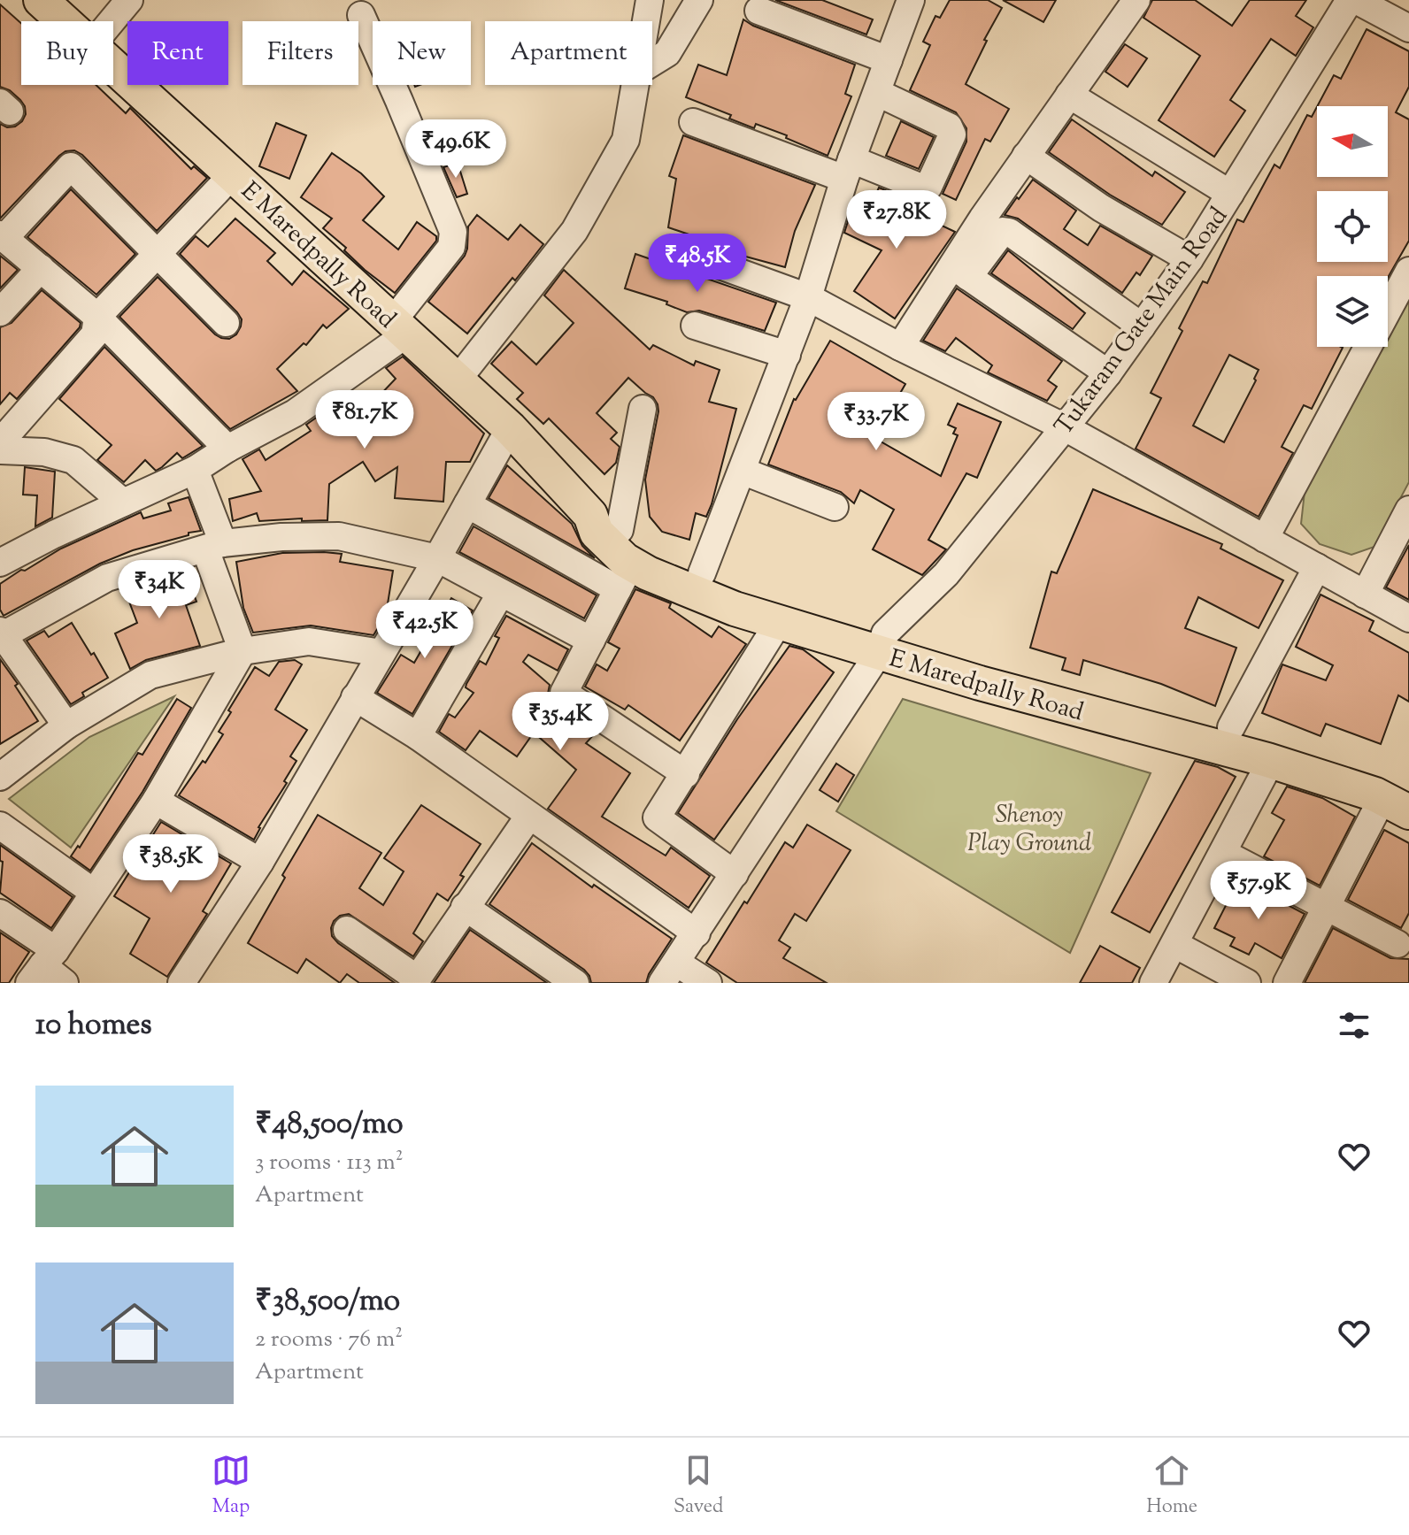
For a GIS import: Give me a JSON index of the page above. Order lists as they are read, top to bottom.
{
  "streets": {
    "main road": ["E Maredpally Road"],
    "street": ["Tukaram Gate Main Road"]
  },
  "crossings": [
    ["E Maredpally Road", "Tukaram Gate Main Road"]
  ],
  "parks": ["Shenoy Play Ground"],
  "north": "left",
  "page": {
    "chip": [
      "Buy",
      "Rent",
      "Filters",
      "New",
      "Apartment"
    ],
    "price": [
      "₹49.6K",
      "₹27.8K",
      "₹48.5K",
      "₹81.7K",
      "₹33.7K",
      "₹34K",
      "₹42.5K",
      "₹35.4K",
      "₹38.5K",
      "₹57.9K"
    ],
    "heading": "10 homes",
    "list": [
      {
        "name": "₹48,500/mo",
        "note": "3 rooms · 113 m² · Apartment"
      },
      {
        "name": "₹38,500/mo",
        "note": "2 rooms · 76 m² · Apartment"
      }
    ],
    "tabs": ["Map", "Saved", "Home"]
  }
}
